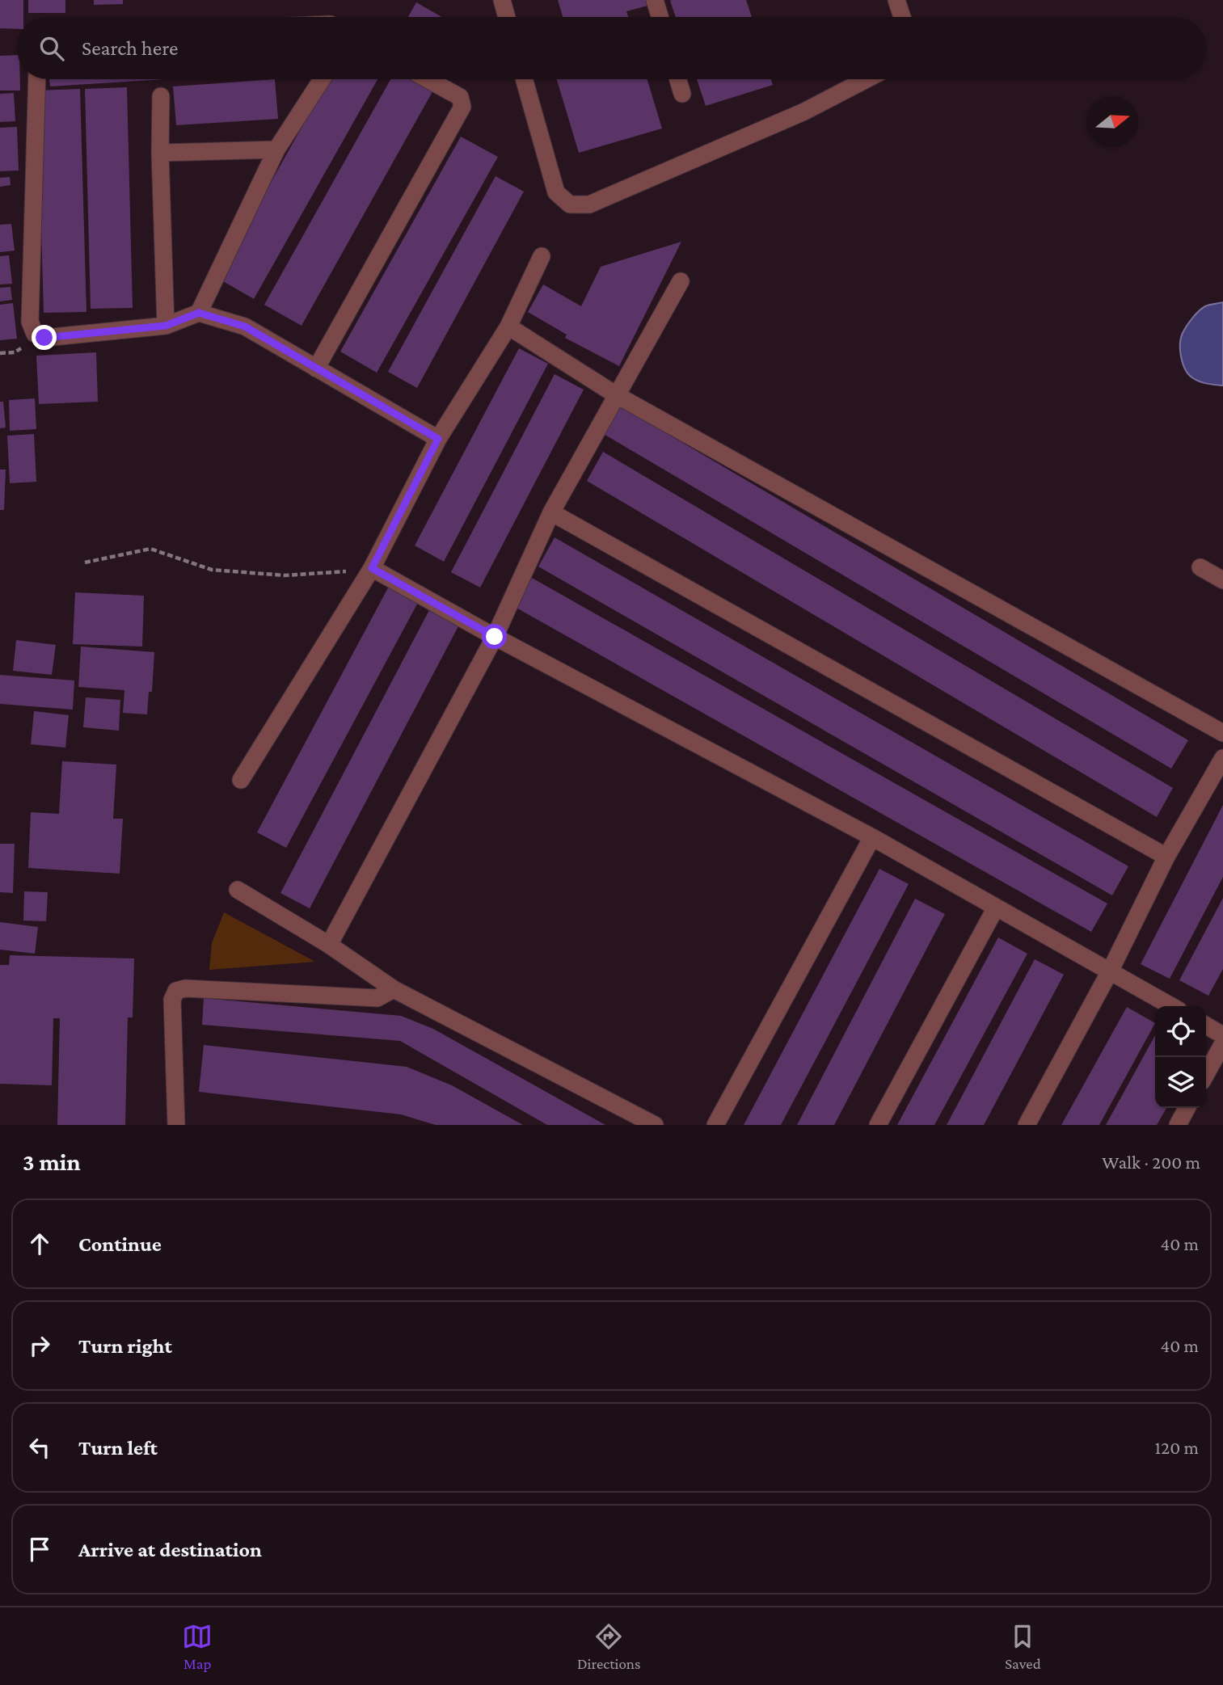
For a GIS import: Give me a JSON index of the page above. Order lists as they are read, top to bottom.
{
  "north": "right",
  "page": {
    "search": "Search here",
    "heading": ["3 min", "Walk · 200 m"],
    "list": [
      ["Continue", "40 m"],
      ["Turn right", "40 m"],
      ["Turn left", "120 m"],
      "Arrive at destination"
    ],
    "nav": ["Map", "Directions", "Saved"]
  }
}
